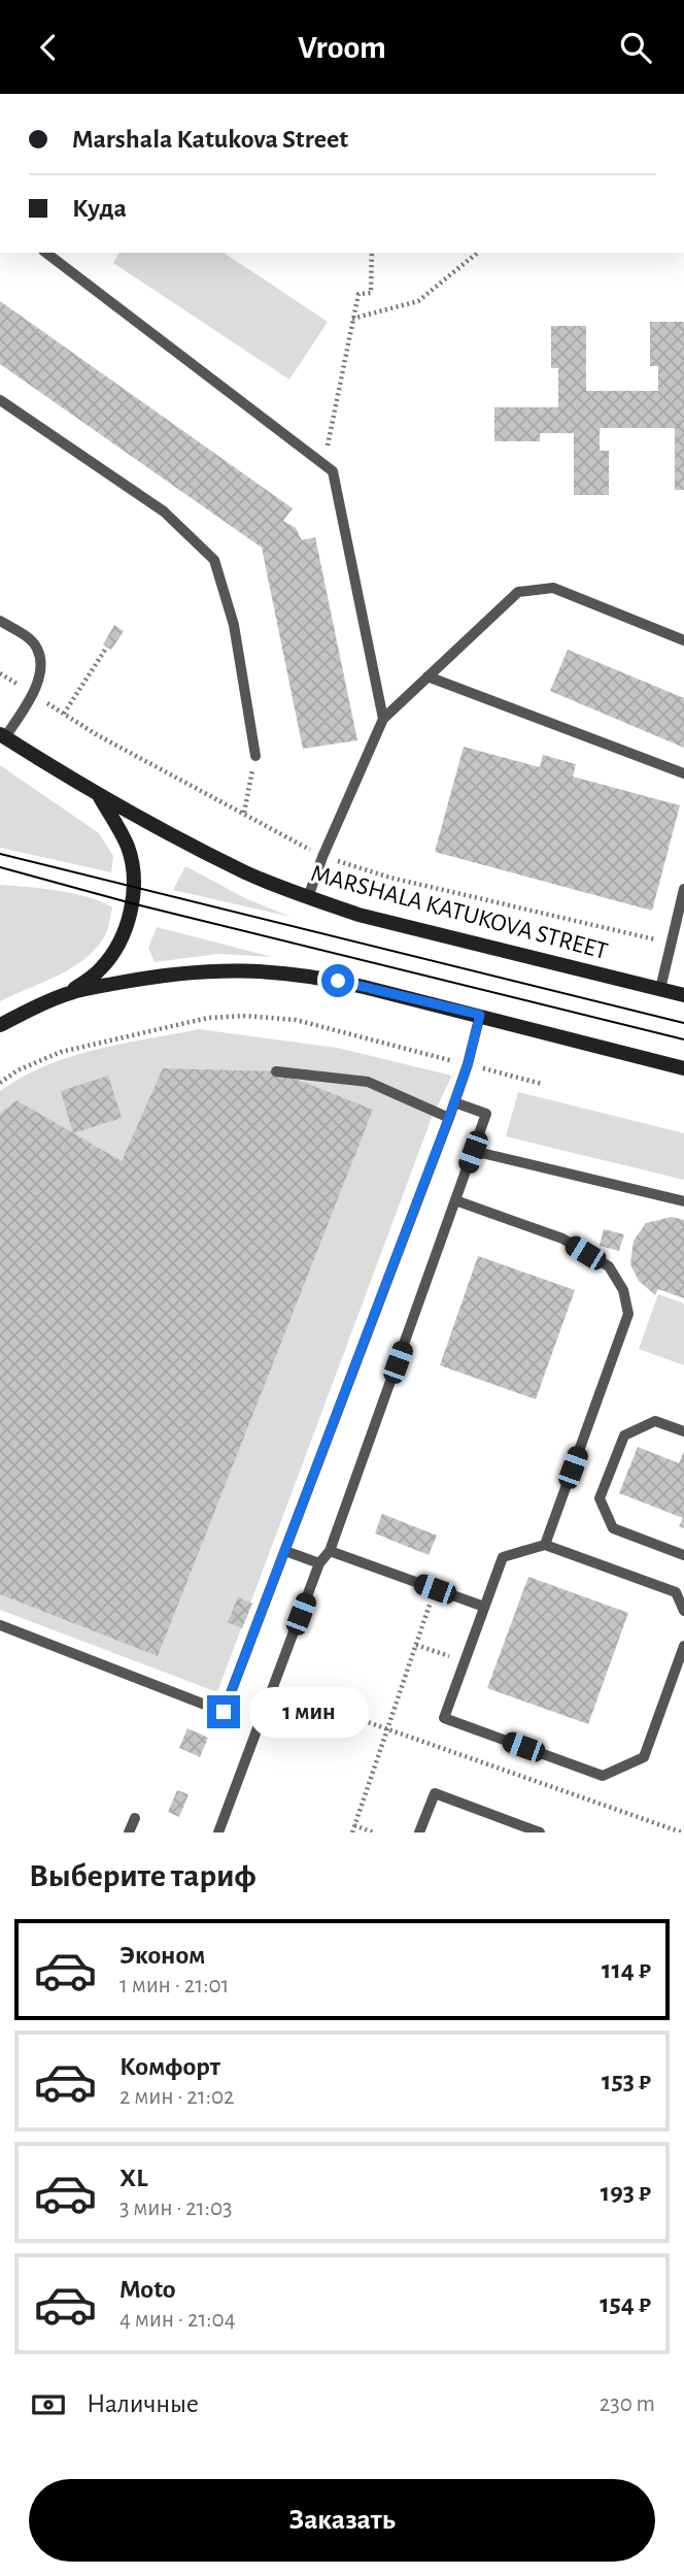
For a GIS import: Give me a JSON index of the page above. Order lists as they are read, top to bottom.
{
  "streets": {
    "main road": ["MARSHALA KATUKOVA STREET"]
  },
  "page": {
    "header": "Vroom",
    "banner": ["Marshala Katukova Street", "Куда"],
    "bubble": "1 мин",
    "heading": "Выберите тариф",
    "list": [
      {
        "name": "Эконом",
        "note": "1 мин · 21:01",
        "value": "114 ₽"
      },
      {
        "name": "Комфорт",
        "note": "2 мин · 21:02",
        "value": "153 ₽"
      },
      {
        "name": "XL",
        "note": "3 мин · 21:03",
        "value": "193 ₽"
      },
      {
        "name": "Moto",
        "note": "4 мин · 21:04",
        "value": "154 ₽"
      }
    ],
    "pay": ["Наличные", "230 m"],
    "buttons": "Заказать"
  }
}
